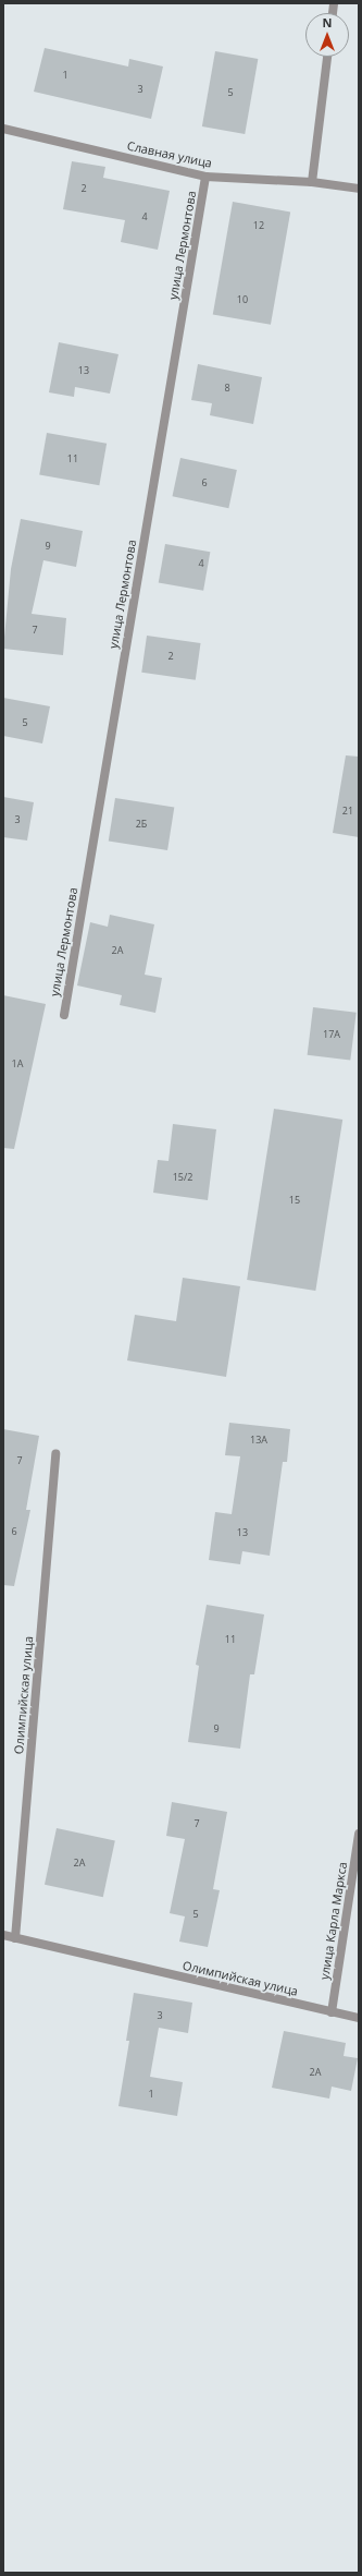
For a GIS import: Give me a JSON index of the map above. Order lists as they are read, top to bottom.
{
  "streets": {
    "street": [
      "Славная улица",
      "улица Лермонтова",
      "Олимпийская улица",
      "улица Карла Маркса"
    ]
  },
  "crossings": [
    ["Славная улица", "улица Лермонтова"],
    ["Олимпийская улица", "улица Карла Маркса"]
  ],
  "house_numbers": [
    "1",
    "3",
    "5",
    "2",
    "4",
    "12",
    "10",
    "13",
    "8",
    "11",
    "6",
    "9",
    "4",
    "7",
    "2",
    "5",
    "21",
    "3",
    "2Б",
    "2А",
    "17А",
    "1А",
    "15/2",
    "15",
    "13А",
    "7",
    "6",
    "13",
    "11",
    "9",
    "7",
    "2А",
    "5",
    "3",
    "2А",
    "1"
  ],
  "north": "top"
}
